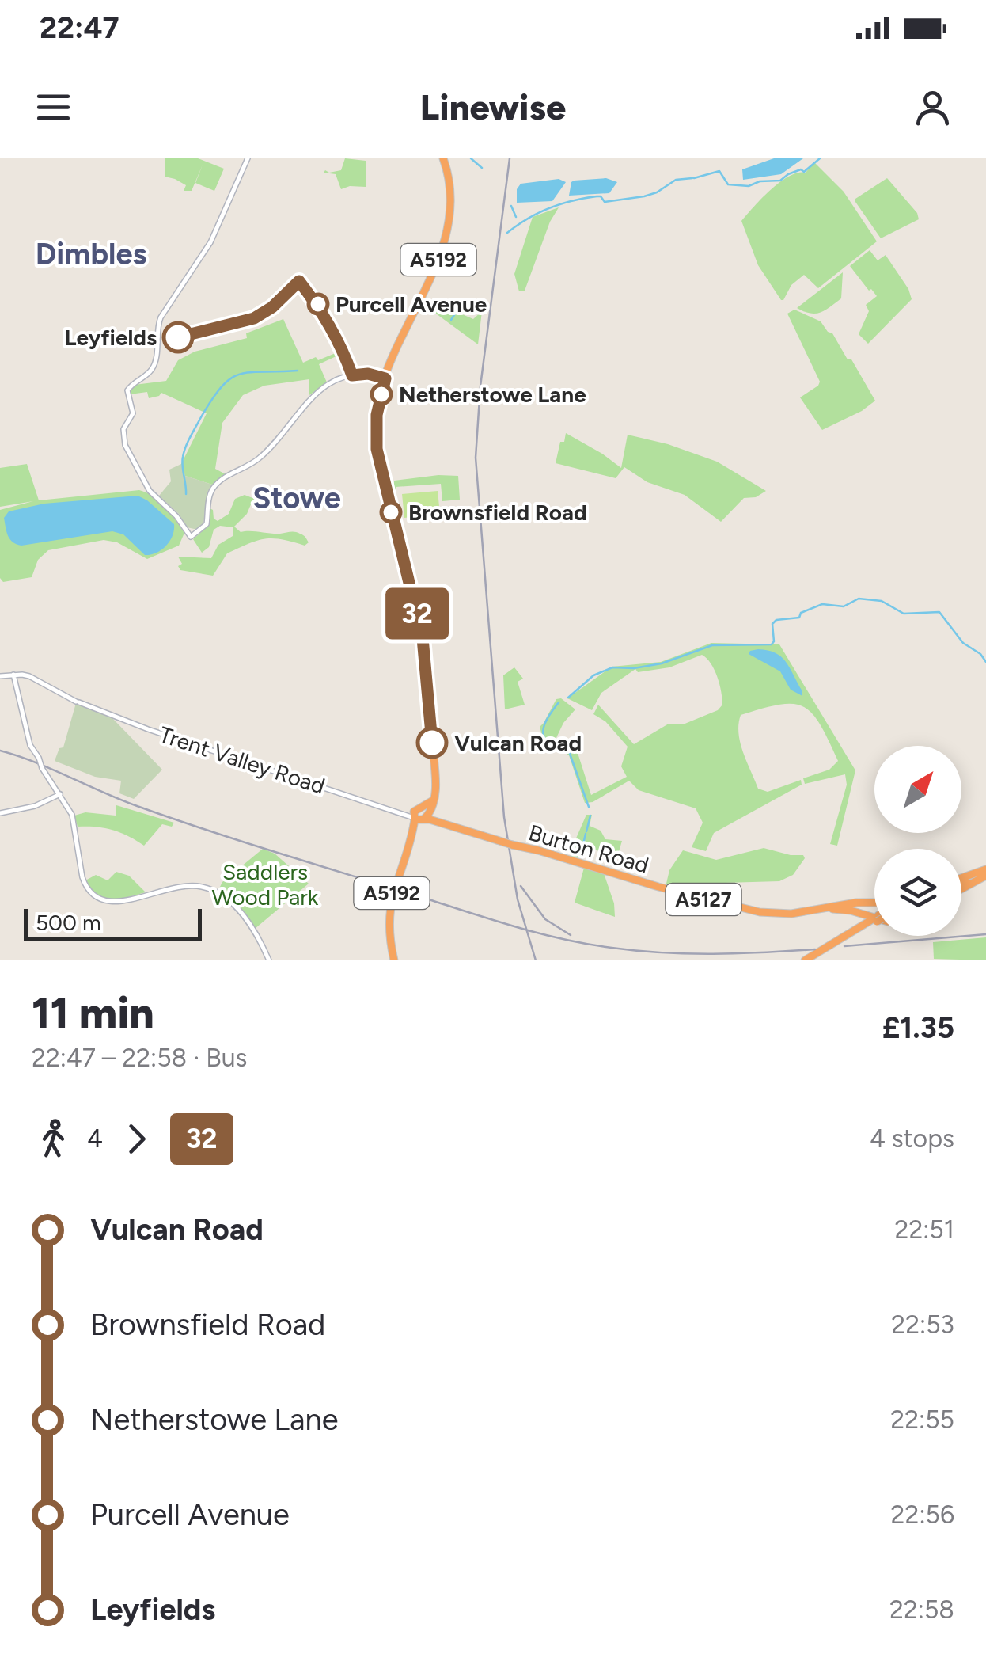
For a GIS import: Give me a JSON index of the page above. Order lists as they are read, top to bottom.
{
  "streets": {
    "highway": ["A5192", "Burton Road", "A5127"],
    "street": ["Trent Valley Road"]
  },
  "crossings": [
    ["A5192", "Trent Valley Road"],
    ["A5192", "Burton Road"],
    ["Trent Valley Road", "Burton Road"],
    ["Burton Road", "A5127"]
  ],
  "districts": ["Dimbles", "Stowe"],
  "parks": ["Saddlers Wood Park"],
  "places": [
    "Purcell Avenue",
    "Leyfields",
    "Netherstowe Lane",
    "Brownsfield Road",
    "Vulcan Road"
  ],
  "lines": ["bus line 32"],
  "scale_bar": "500 m",
  "north": "top right",
  "page": {
    "status": "22:47",
    "header": "Linewise",
    "on_map": "32",
    "scale": "500 m",
    "heading": ["11 min", "22:47 – 22:58 · Bus", "£1.35"],
    "legs": ["4", "32", "4 stops"],
    "list": [
      {
        "name": "Vulcan Road",
        "value": "22:51"
      },
      {
        "name": "Brownsfield Road",
        "value": "22:53"
      },
      {
        "name": "Netherstowe Lane",
        "value": "22:55"
      },
      {
        "name": "Purcell Avenue",
        "value": "22:56"
      },
      {
        "name": "Leyfields",
        "value": "22:58"
      }
    ]
  }
}
